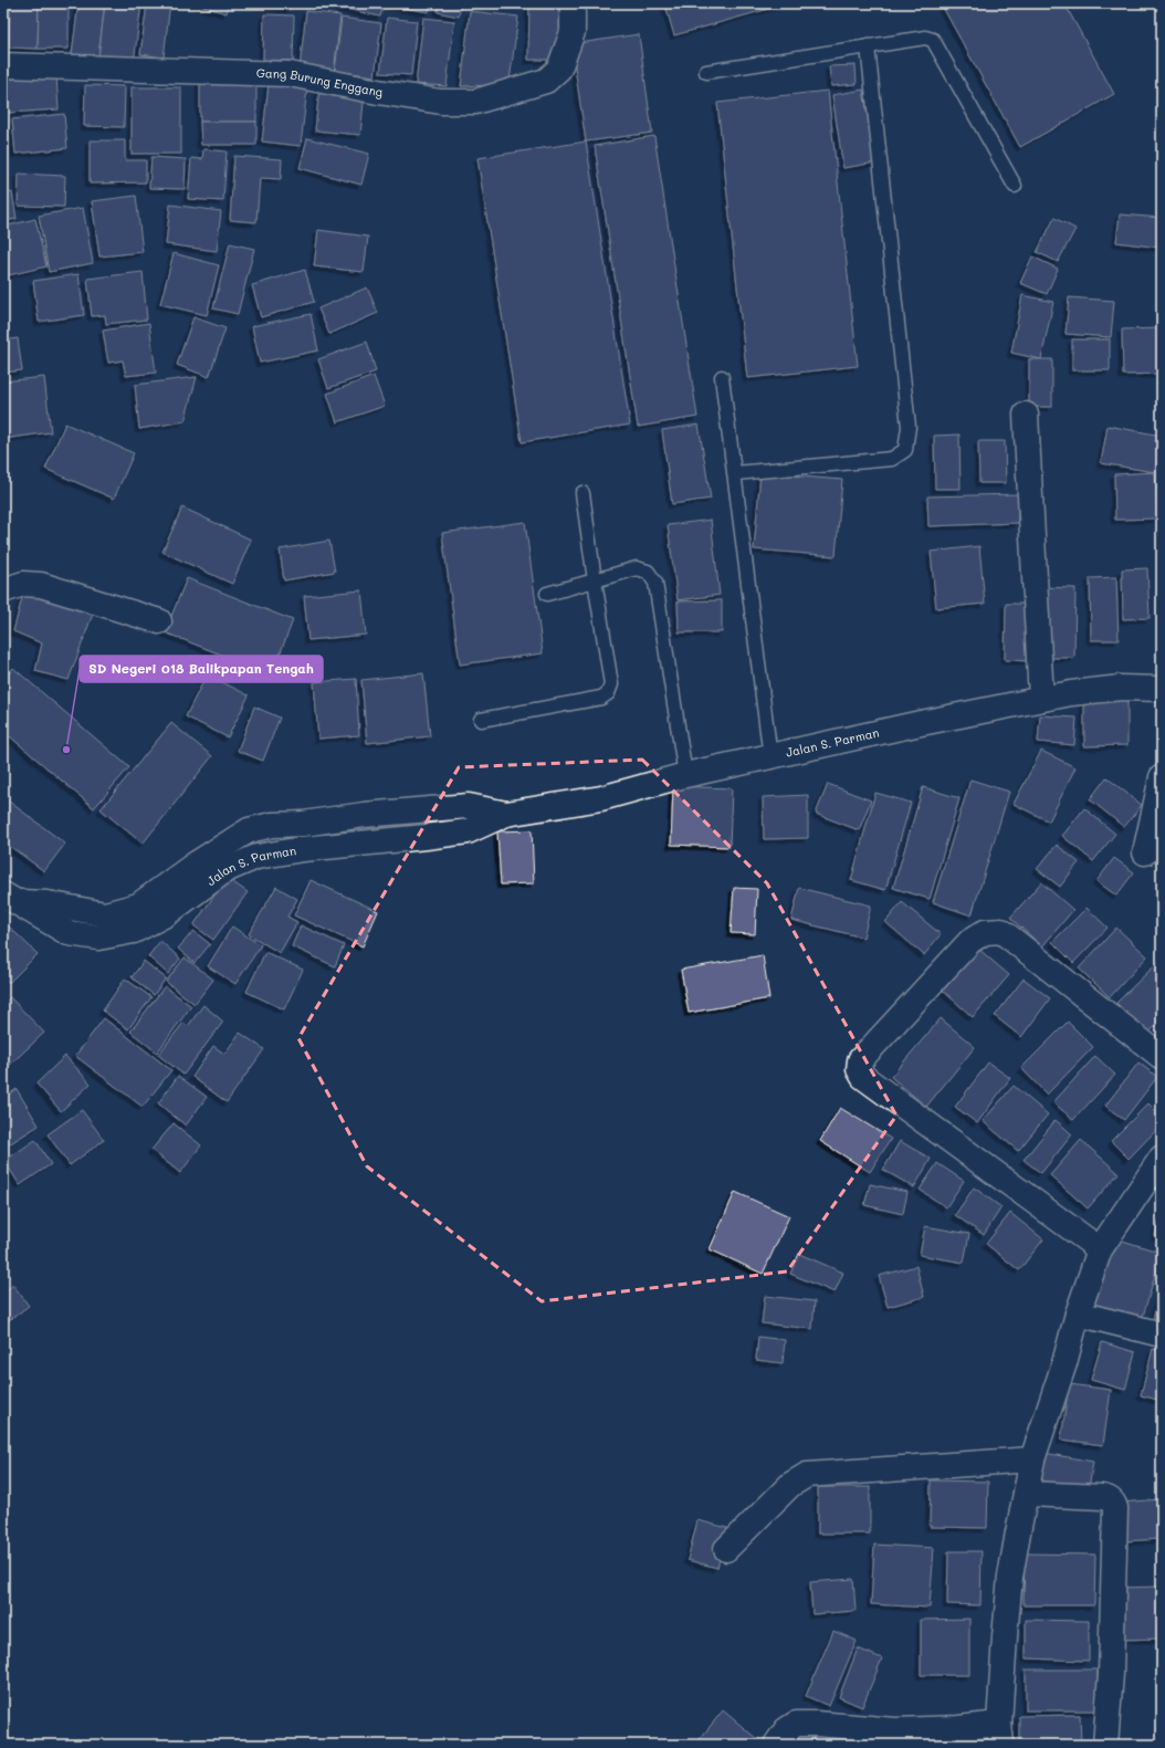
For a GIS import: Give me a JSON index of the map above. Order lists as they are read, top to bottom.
{
  "streets": {
    "street": ["Gang Burung Enggang", "Jalan S. Parman"]
  },
  "places": ["SD Negeri 018 Balikpapan Tengah"]
}
